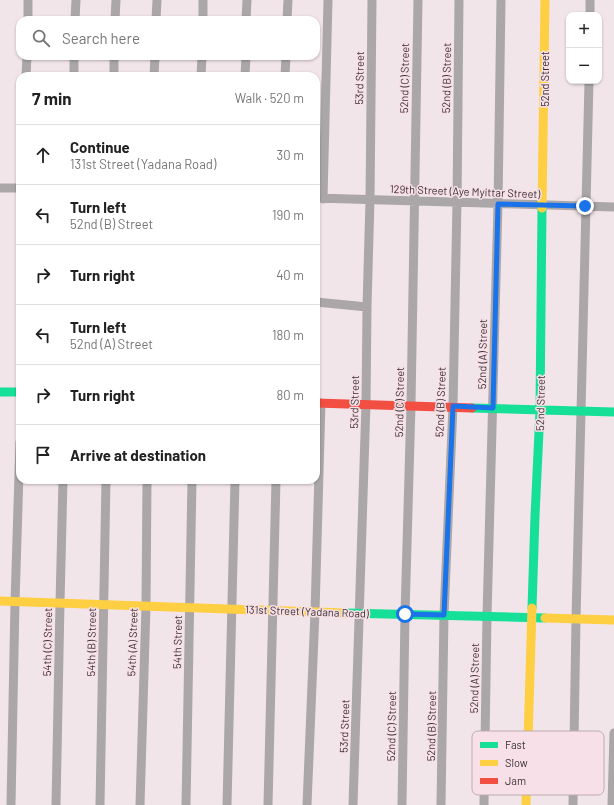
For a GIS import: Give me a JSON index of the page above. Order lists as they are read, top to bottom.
{
  "streets": {
    "street": [
      "53rd Street",
      "52nd (C) Street",
      "52nd (B) Street",
      "52nd Street",
      "129th Street (Aye Myittar Street)",
      "52nd (A) Street",
      "131st Street (Yadana Road)",
      "54th (C) Street",
      "54th (B) Street",
      "54th (A) Street",
      "54th Street"
    ]
  },
  "crossings": [
    ["53rd Street", "129th Street (Aye Myittar Street)"],
    ["53rd Street", "131st Street (Yadana Road)"],
    ["52nd (C) Street", "129th Street (Aye Myittar Street)"],
    ["52nd (C) Street", "131st Street (Yadana Road)"],
    ["52nd (B) Street", "129th Street (Aye Myittar Street)"],
    ["52nd (B) Street", "131st Street (Yadana Road)"],
    ["52nd Street", "129th Street (Aye Myittar Street)"],
    ["52nd Street", "131st Street (Yadana Road)"],
    ["129th Street (Aye Myittar Street)", "52nd (A) Street"],
    ["52nd (A) Street", "131st Street (Yadana Road)"],
    ["131st Street (Yadana Road)", "54th (C) Street"],
    ["131st Street (Yadana Road)", "54th (B) Street"],
    ["131st Street (Yadana Road)", "54th (A) Street"],
    ["131st Street (Yadana Road)", "54th Street"]
  ],
  "legend": ["Fast", "Slow", "Jam"],
  "page": {
    "map_buttons": ["+", "−"],
    "search": "Search here",
    "heading": ["7 min", "Walk · 520 m"],
    "list": [
      ["Continue", "131st Street (Yadana Road)", "30 m"],
      ["Turn left", "52nd (B) Street", "190 m"],
      ["Turn right", "40 m"],
      ["Turn left", "52nd (A) Street", "180 m"],
      ["Turn right", "80 m"],
      "Arrive at destination"
    ]
  }
}
